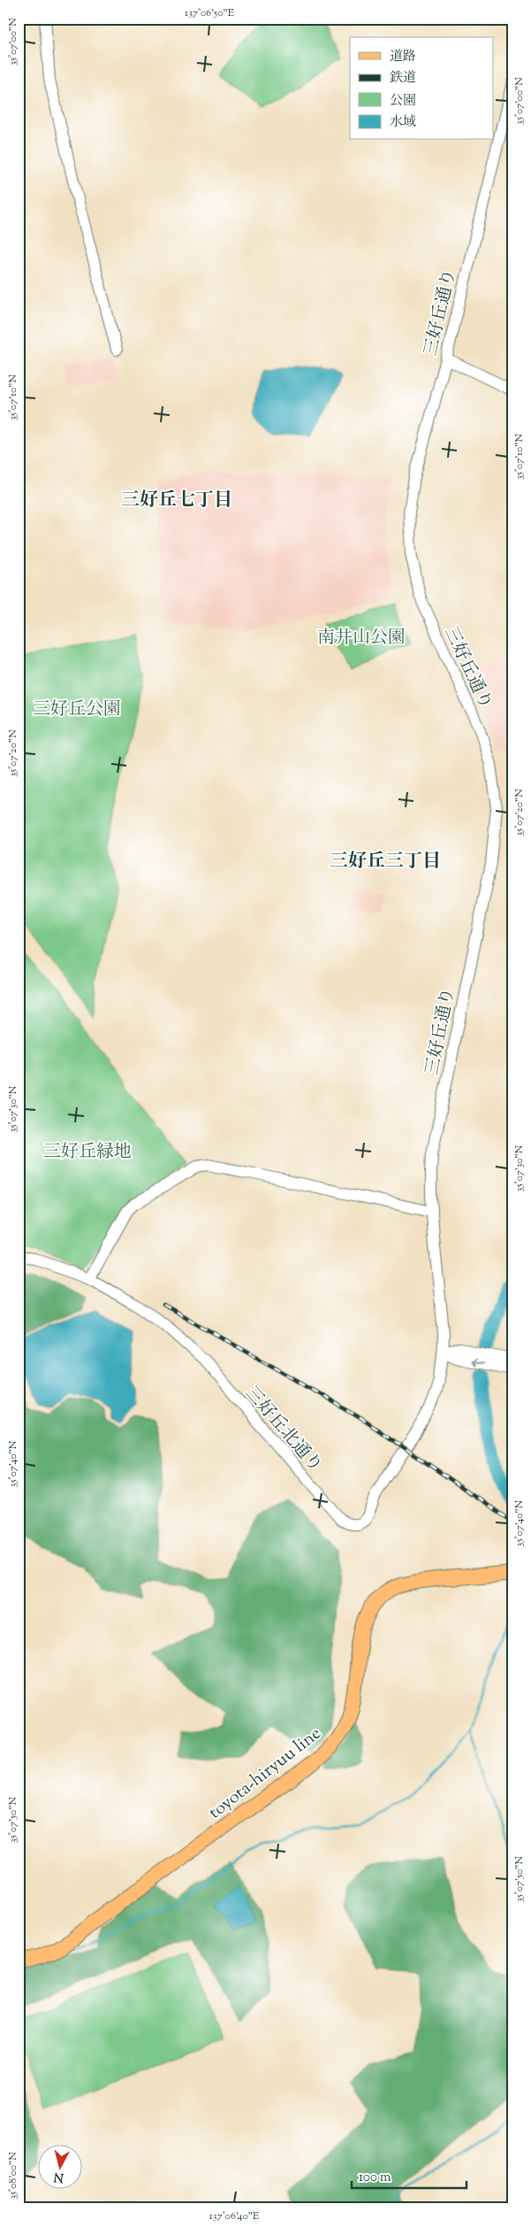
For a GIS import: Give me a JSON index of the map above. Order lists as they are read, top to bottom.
{
  "streets": {
    "main road": ["toyota-hiryuu line"],
    "street": ["三好丘通り", "三好丘北通り"]
  },
  "crossings": [
    ["三好丘通り", "三好丘北通り"]
  ],
  "districts": ["三好丘七丁目", "三好丘三丁目"],
  "parks": ["南井山公園", "三好丘公園", "三好丘緑地"],
  "legend": [
    "道路",
    "鉄道",
    "公園",
    "水域"
  ],
  "scale_bar": "100 m",
  "north": "bottom",
  "coordinates": [
    "137°06'50\"E",
    "35°07'00\"N",
    "35°07'10\"N",
    "35°07'20\"N",
    "35°07'30\"N",
    "35°07'40\"N",
    "35°07'50\"N",
    "35°08'00\"N",
    "137°06'40\"E"
  ]
}
